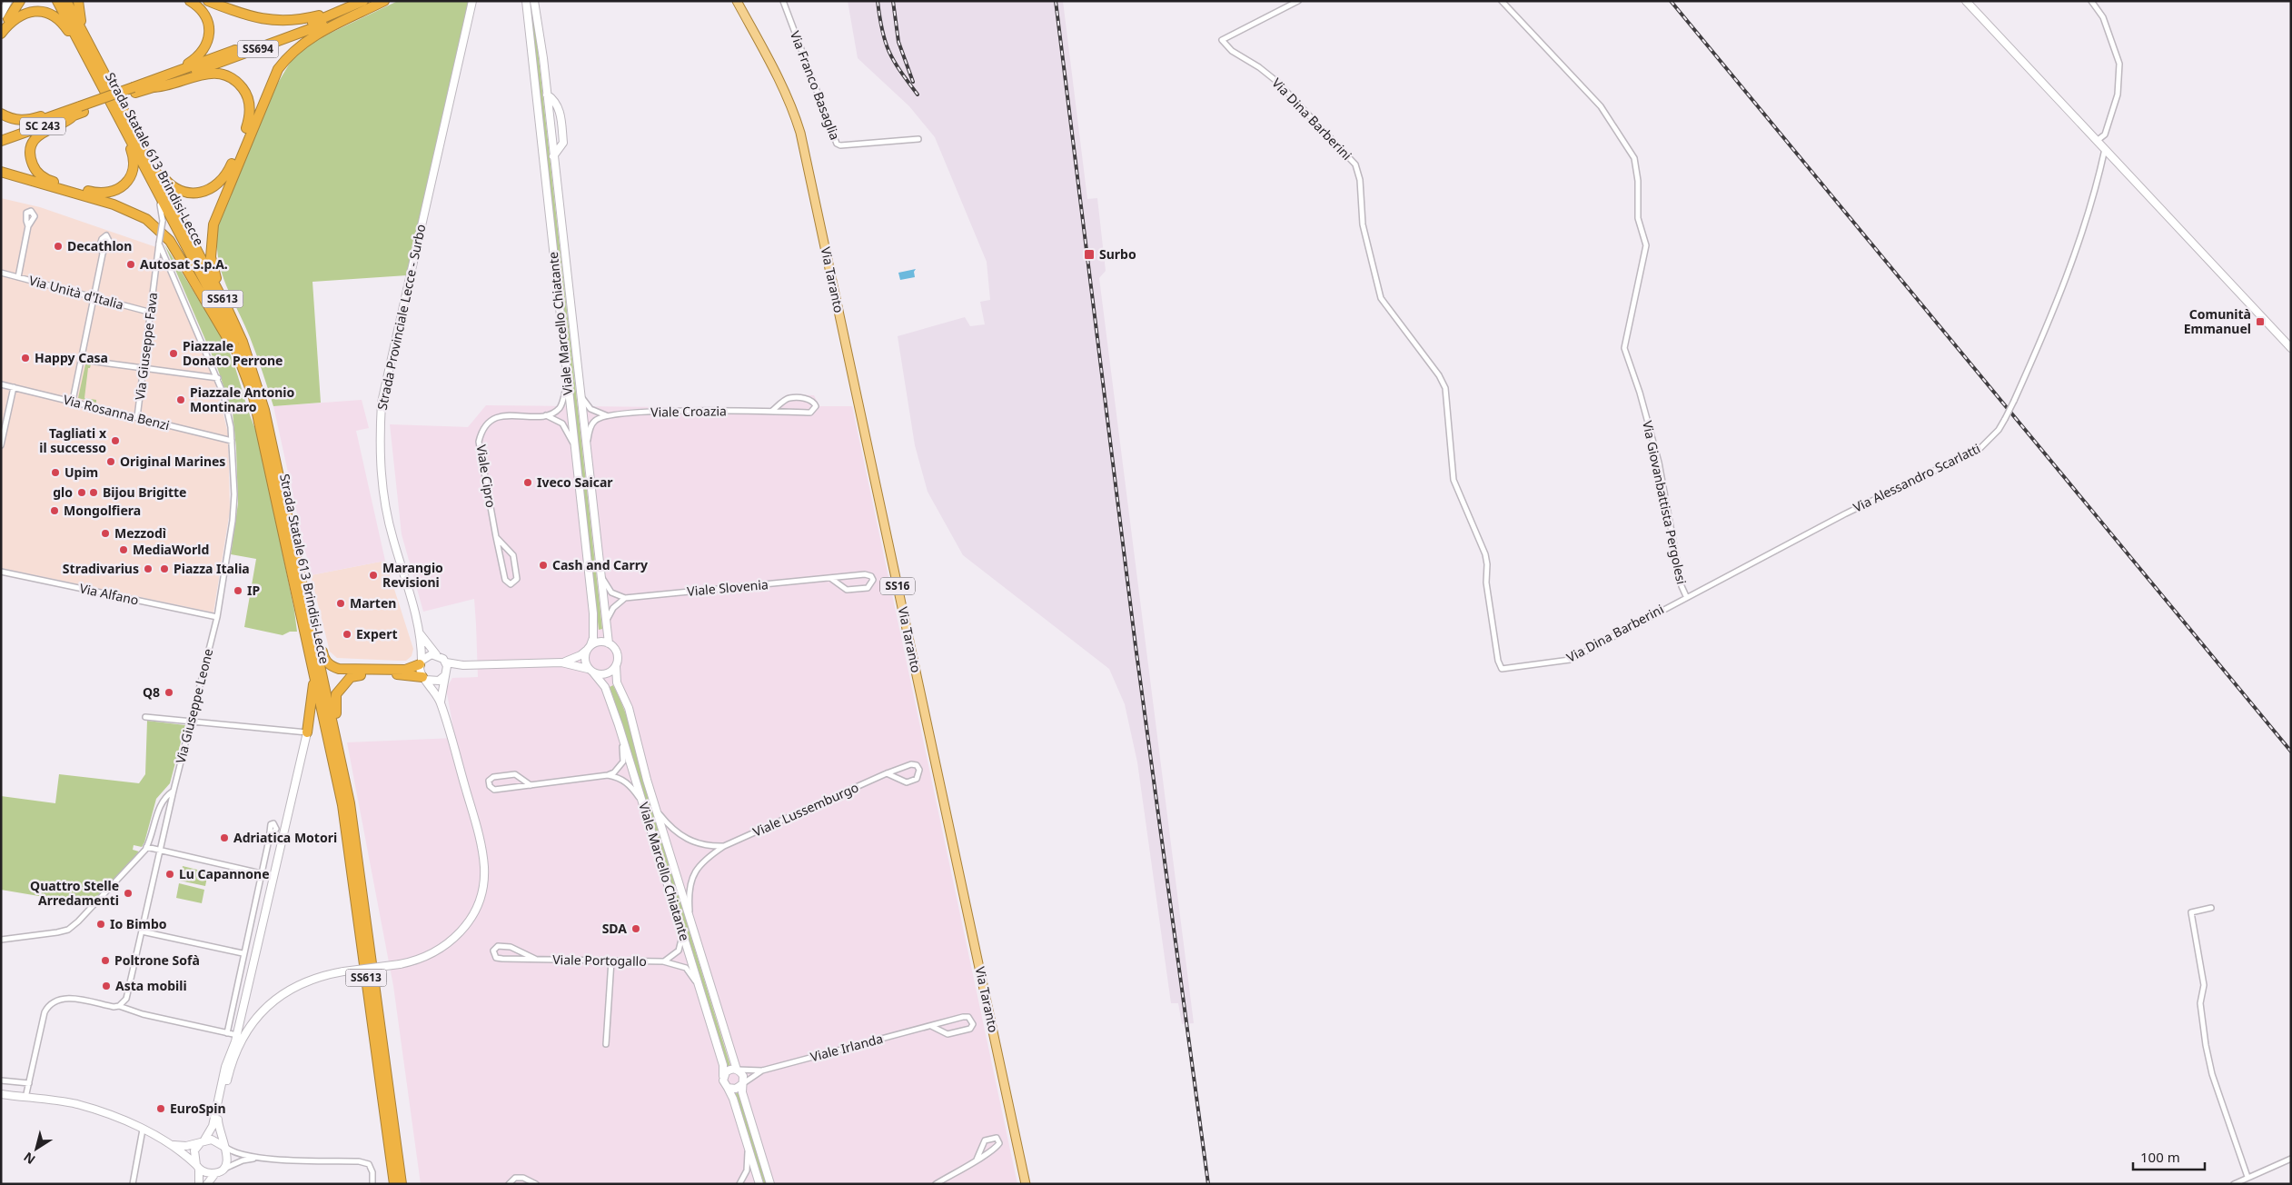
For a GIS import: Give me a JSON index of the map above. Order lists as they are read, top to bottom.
{
  "streets": {
    "highway": [
      "SS694",
      "SC 243",
      "Strada Statale 613 Brindisi-Lecce",
      "SS613"
    ],
    "main road": ["Via Taranto", "SS16"],
    "street": [
      "Via Franco Basaglia",
      "Via Dina Barberini",
      "Via Unità d'Italia",
      "Strada Provinciale Lecce - Surbo",
      "Viale Marcello Chiatante",
      "Via Giuseppe Fava",
      "Viale Croazia",
      "Via Rosanna Benzi",
      "Viale Cipro",
      "Via Alessandro Scarlatti",
      "Via Giovanbattista Pergolesi",
      "Viale Slovenia",
      "Via Alfano",
      "Via Giuseppe Leone",
      "Viale Lussemburgo",
      "Viale Portogallo",
      "Viale Irlanda"
    ]
  },
  "crossings": [
    ["SS694", "SC 243"],
    ["Via Dina Barberini", "Via Alessandro Scarlatti"],
    ["Via Dina Barberini", "Via Giovanbattista Pergolesi"],
    ["Strada Statale 613 Brindisi-Lecce", "Via Giuseppe Fava"],
    ["Via Unità d'Italia", "Via Giuseppe Fava"],
    ["Viale Marcello Chiatante", "Viale Lussemburgo"],
    ["Viale Marcello Chiatante", "Viale Portogallo"],
    ["Viale Marcello Chiatante", "Viale Irlanda"],
    ["Via Giuseppe Fava", "Via Rosanna Benzi"],
    ["Via Giuseppe Fava", "Via Giuseppe Leone"],
    ["Via Rosanna Benzi", "Via Giuseppe Leone"],
    ["Via Alessandro Scarlatti", "Via Giovanbattista Pergolesi"],
    ["Via Alfano", "Via Giuseppe Leone"]
  ],
  "places": {
    "other": [
      "Decathlon",
      "Autosat S.p.A.",
      "Piazzale Donato Perrone",
      "Happy Casa",
      "Piazzale Antonio Montinaro",
      "Tagliati x il successo",
      "Original Marines",
      "Upim",
      "Iveco Saicar",
      "glo",
      "Bijou Brigitte",
      "Mongolfiera",
      "Mezzodì",
      "MediaWorld",
      "Cash and Carry",
      "Stradivarius",
      "Piazza Italia",
      "Marangio Revisioni",
      "IP",
      "Marten",
      "Expert",
      "Q8",
      "Adriatica Motori",
      "Lu Capannone",
      "Quattro Stelle Arredamenti",
      "Io Bimbo",
      "SDA",
      "Poltrone Sofà",
      "Asta mobili",
      "EuroSpin"
    ],
    "transit": ["Surbo", "Comunità Emmanuel"]
  },
  "scale_bar": "100 m",
  "north": "bottom left"
}
